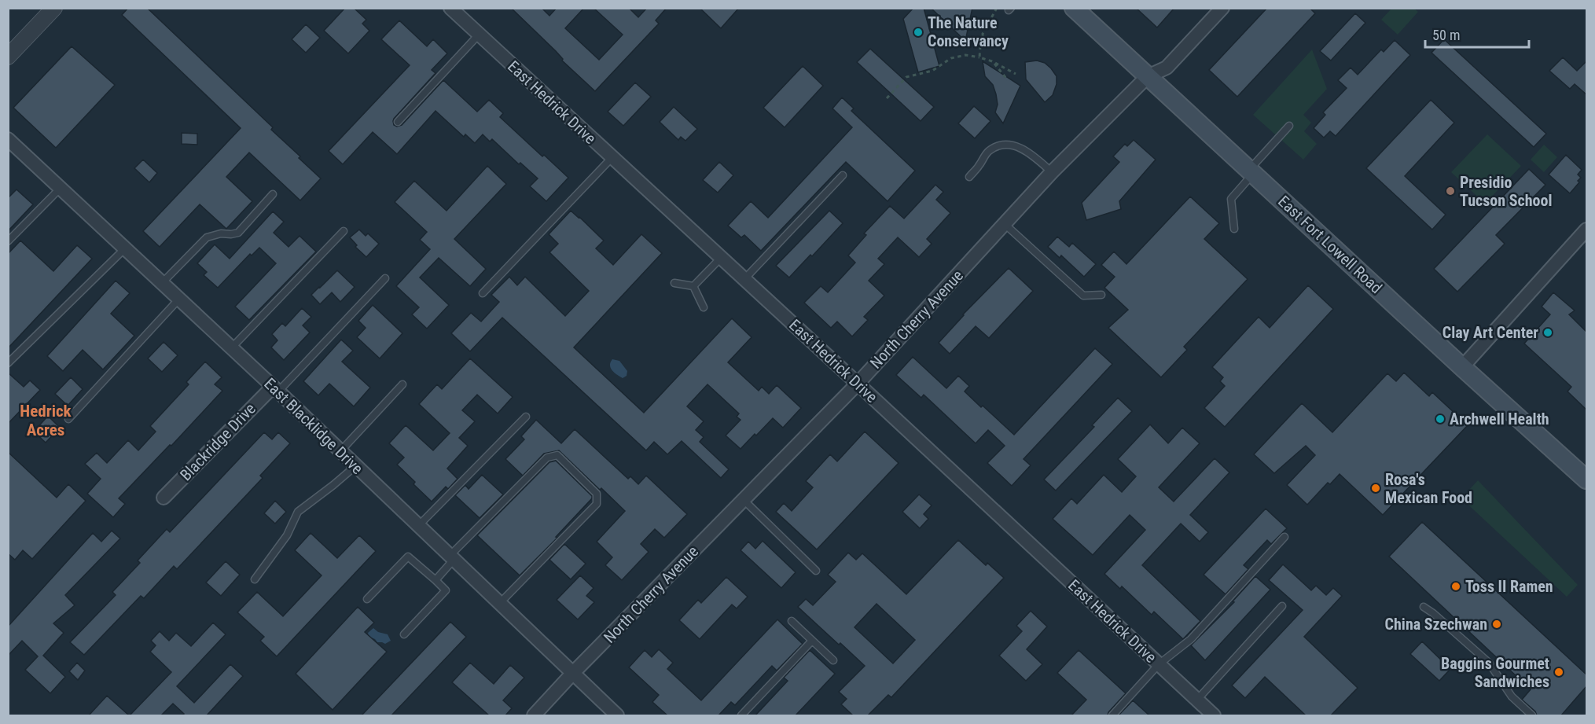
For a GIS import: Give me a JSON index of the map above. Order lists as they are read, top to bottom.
{
  "streets": {
    "main road": ["East Fort Lowell Road"],
    "street": [
      "East Hedrick Drive",
      "North Cherry Avenue",
      "East Blacklidge Drive",
      "Blackridge Drive"
    ]
  },
  "crossings": [
    ["East Hedrick Drive", "North Cherry Avenue"],
    ["East Fort Lowell Road", "North Cherry Avenue"],
    ["North Cherry Avenue", "East Blacklidge Drive"],
    ["East Blacklidge Drive", "Blackridge Drive"]
  ],
  "districts": ["Hedrick Acres"],
  "places": [
    "The Nature Conservancy",
    "Presidio Tucson School",
    "Clay Art Center",
    "Archwell Health",
    "Rosa's Mexican Food",
    "Toss II Ramen",
    "China Szechwan",
    "Baggins Gourmet Sandwiches"
  ],
  "scale_bar": "50 m"
}
